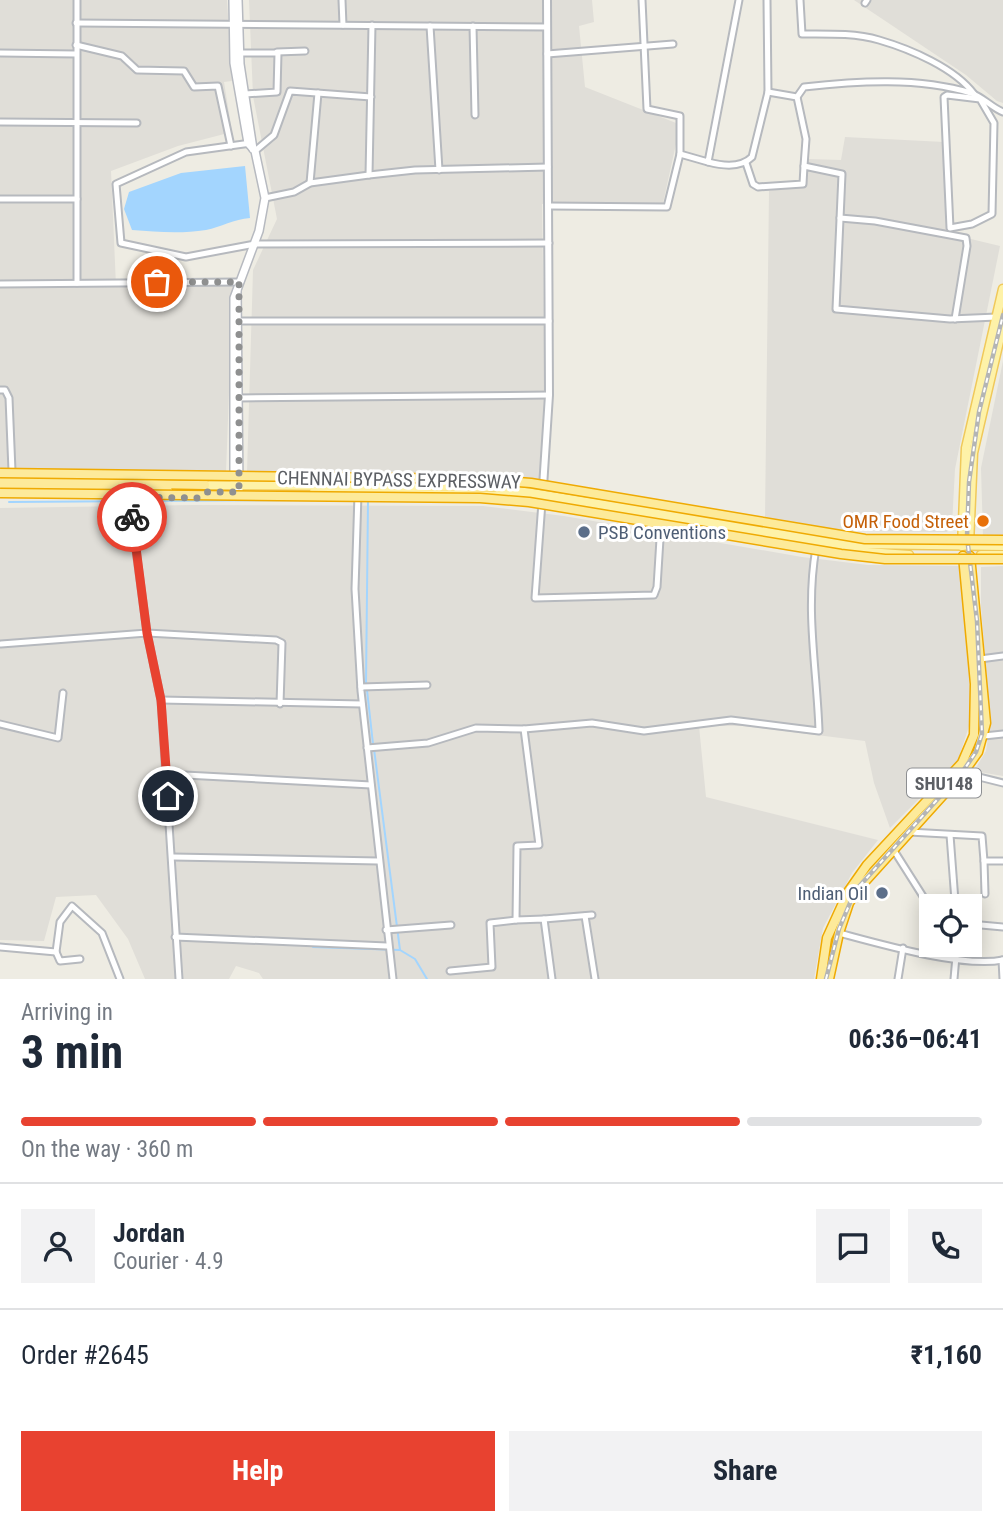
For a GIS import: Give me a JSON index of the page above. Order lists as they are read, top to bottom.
{
  "streets": {
    "highway": ["CHENNAI BYPASS EXPRESSWAY", "SHU148"]
  },
  "places": ["OMR Food Street", "PSB Conventions", "Indian Oil"],
  "page": {
    "heading": ["3 min", "Arriving in", "06:36–06:41"],
    "panel": [
      "Jordan",
      "Courier · 4.9",
      "Order #2645",
      "₹1,160"
    ],
    "bar": "On the way · 360 m",
    "buttons": ["Help", "Share"]
  }
}
